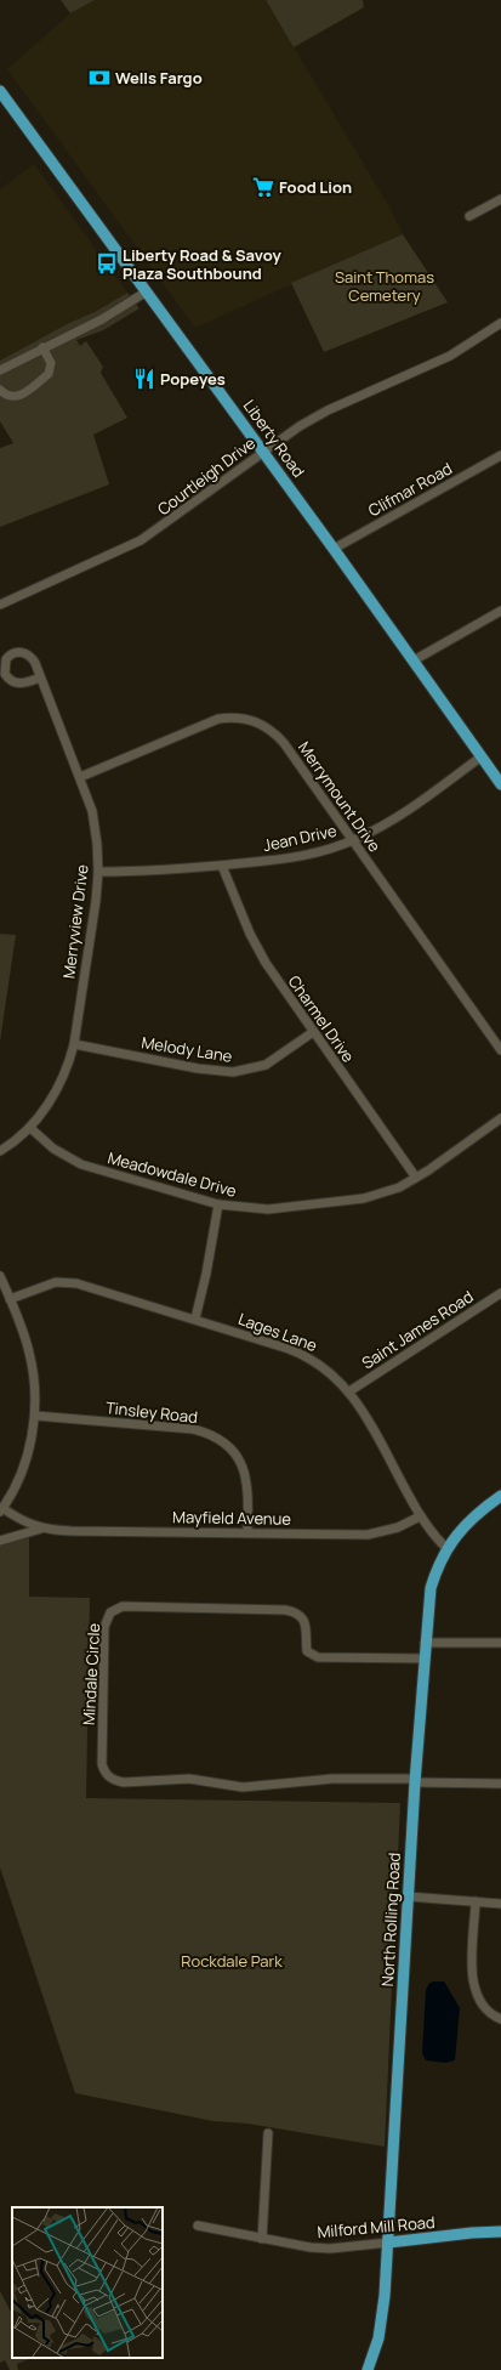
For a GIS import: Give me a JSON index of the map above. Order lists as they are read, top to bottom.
{
  "streets": {
    "main road": ["Liberty Road", "North Rolling Road", "Milford Mill Road"],
    "street": [
      "Courtleigh Drive",
      "Clifmar Road",
      "Merrymount Drive",
      "Jean Drive",
      "Merryview Drive",
      "Charmel Drive",
      "Melody Lane",
      "Meadowdale Drive",
      "Saint James Road",
      "Lages Lane",
      "Tinsley Road",
      "Mayfield Avenue",
      "Mindale Circle"
    ]
  },
  "crossings": [
    ["Liberty Road", "Courtleigh Drive"],
    ["Liberty Road", "Clifmar Road"],
    ["Liberty Road", "Jean Drive"],
    ["Merrymount Drive", "Jean Drive"],
    ["Merrymount Drive", "Merryview Drive"],
    ["Jean Drive", "Merryview Drive"],
    ["Jean Drive", "Charmel Drive"],
    ["Merryview Drive", "Melody Lane"],
    ["Merryview Drive", "Meadowdale Drive"],
    ["Charmel Drive", "Melody Lane"],
    ["Charmel Drive", "Meadowdale Drive"],
    ["Saint James Road", "Lages Lane"],
    ["Lages Lane", "Mayfield Avenue"],
    ["Lages Lane", "North Rolling Road"],
    ["Tinsley Road", "Mayfield Avenue"],
    ["Mindale Circle", "North Rolling Road"],
    ["North Rolling Road", "Milford Mill Road"]
  ],
  "parks": ["Saint Thomas Cemetery", "Rockdale Park"],
  "places": {
    "bank": ["Wells Fargo"],
    "supermarket": ["Food Lion"],
    "bus stop": ["Liberty Road & Savoy Plaza Southbound"],
    "restaurant": ["Popeyes"]
  }
}
